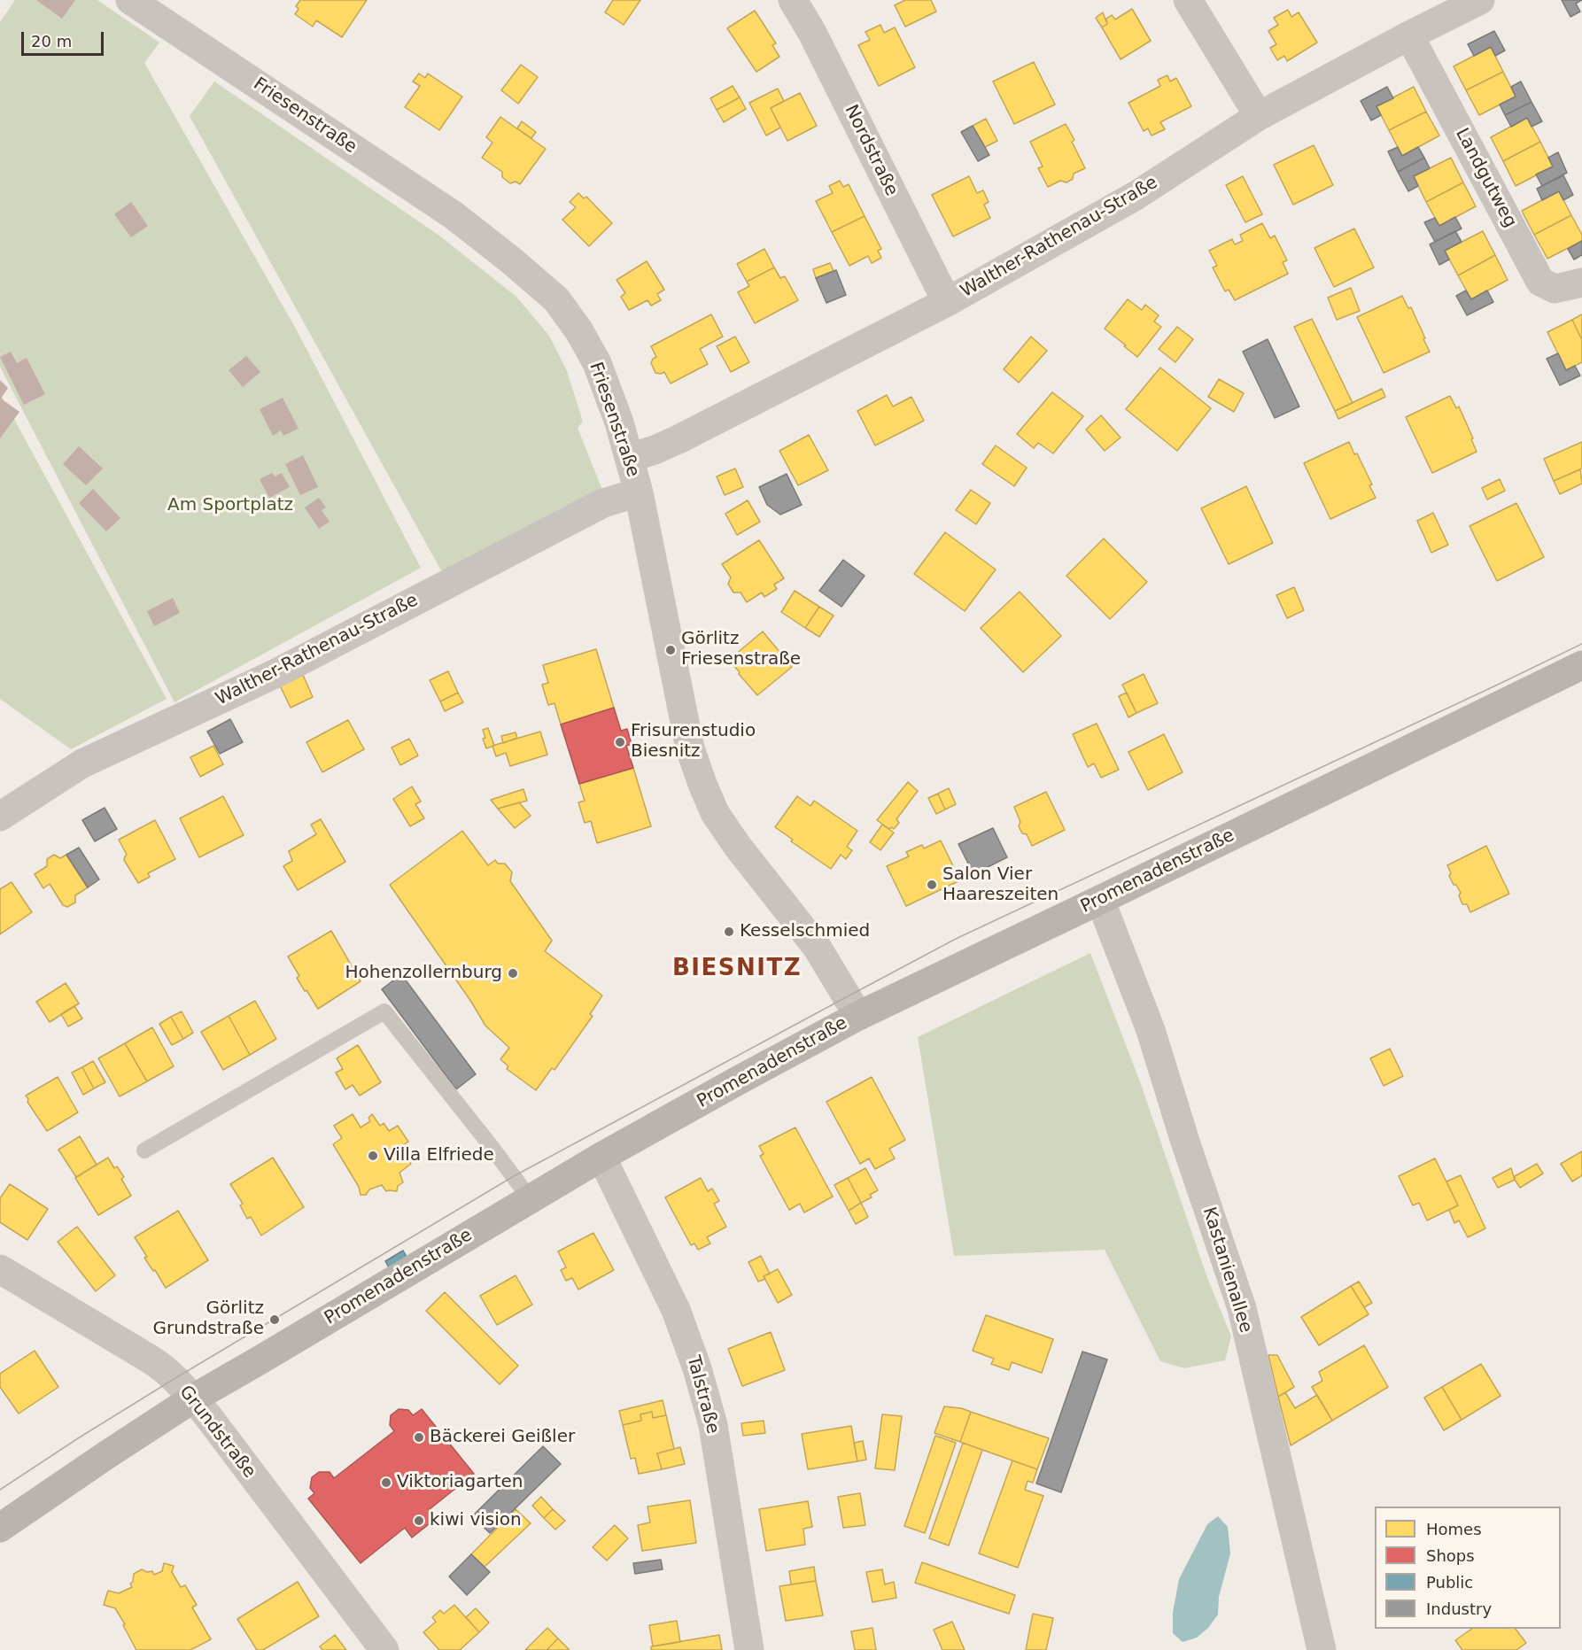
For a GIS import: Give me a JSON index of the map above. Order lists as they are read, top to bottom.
{
  "streets": {
    "main road": ["Promenadenstraße"],
    "street": [
      "Friesenstraße",
      "Nordstraße",
      "Landgutweg",
      "Walther-Rathenau-Straße",
      "Kastanienallee",
      "Talstraße",
      "Grundstraße"
    ]
  },
  "crossings": [
    ["Friesenstraße", "Walther-Rathenau-Straße"],
    ["Friesenstraße", "Promenadenstraße"],
    ["Nordstraße", "Walther-Rathenau-Straße"],
    ["Landgutweg", "Walther-Rathenau-Straße"],
    ["Promenadenstraße", "Kastanienallee"],
    ["Promenadenstraße", "Talstraße"],
    ["Promenadenstraße", "Grundstraße"]
  ],
  "districts": ["BIESNITZ"],
  "parks": ["Am Sportplatz"],
  "places": [
    "Görlitz Friesenstraße",
    "Frisurenstudio Biesnitz",
    "Salon Vier Haareszeiten",
    "Kesselschmied",
    "Hohenzollernburg",
    "Villa Elfriede",
    "Görlitz Grundstraße",
    "Bäckerei Geißler",
    "Viktoriagarten",
    "kiwi vision"
  ],
  "legend": [
    "Homes",
    "Shops",
    "Public",
    "Industry"
  ],
  "scale_bar": "20 m"
}
